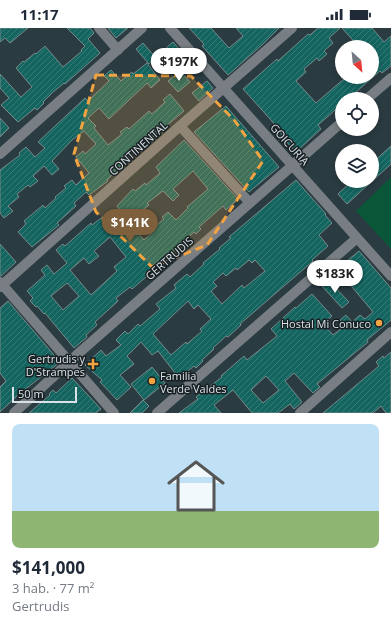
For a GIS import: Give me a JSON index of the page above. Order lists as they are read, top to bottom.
{
  "streets": {
    "street": ["GOICURIA", "CONTINENTAL", "GERTRUDIS"]
  },
  "crossings": [
    ["GOICURIA", "CONTINENTAL"],
    ["GOICURIA", "GERTRUDIS"]
  ],
  "places": {
    "other": ["Hostal Mi Conuco", "Familia Verde Valdes"],
    "health": ["Gertrudis y D'Strampes"]
  },
  "scale_bar": "50 m",
  "north": "bottom right",
  "page": {
    "status": "11:17",
    "price": ["$197K", "$141K", "$183K"],
    "scale": "50 m",
    "list": [
      {
        "name": "$141,000",
        "note": "3 hab. · 77 m² · Gertrudis"
      }
    ]
  }
}
